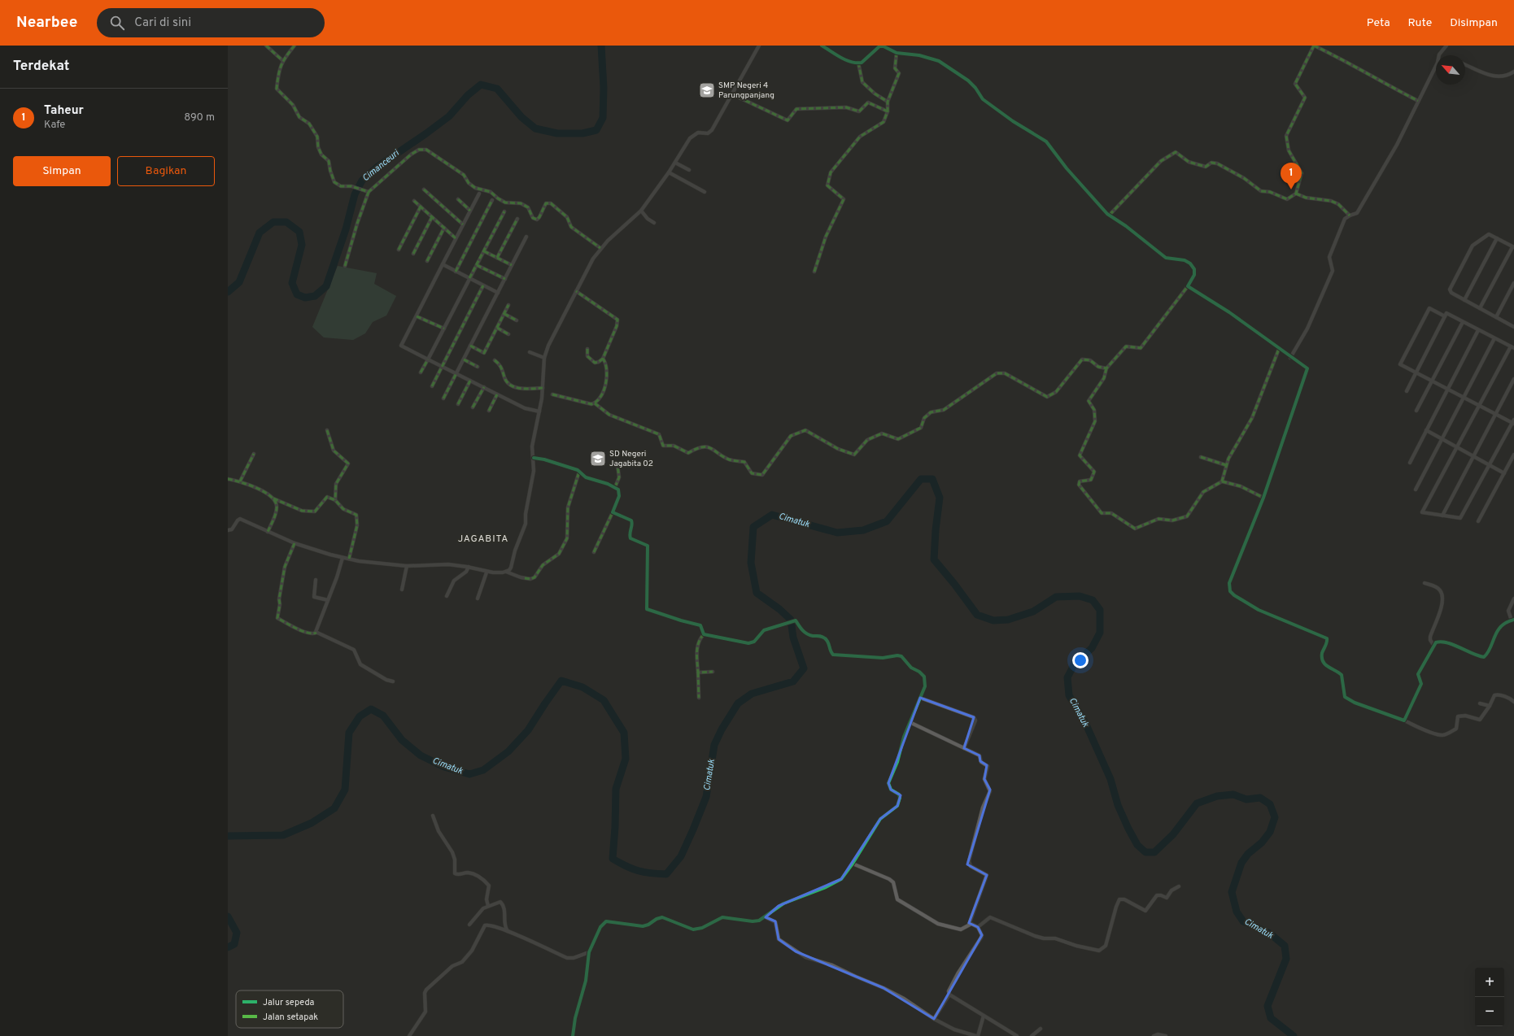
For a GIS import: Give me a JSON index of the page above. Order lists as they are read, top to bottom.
{
  "districts": ["JAGABITA"],
  "water": ["Cimanceuri", "Cimatuk"],
  "places": {
    "school or university": ["SMP Negeri 4 Parungpanjang", "SD Negeri Jagabita 02"]
  },
  "legend": ["Jalur sepeda", "Jalan setapak"],
  "north": "top left",
  "page": {
    "header": "Nearbee",
    "search": "Cari di sini",
    "nav": ["Peta", "Rute", "Disimpan"],
    "heading": "Terdekat",
    "list": [
      {
        "mark": "1",
        "name": "Taheur",
        "note": "Kafe",
        "value": "890 m"
      }
    ],
    "buttons": ["Simpan", "Bagikan"],
    "pins": "1",
    "map_buttons": ["+", "−"]
  }
}
